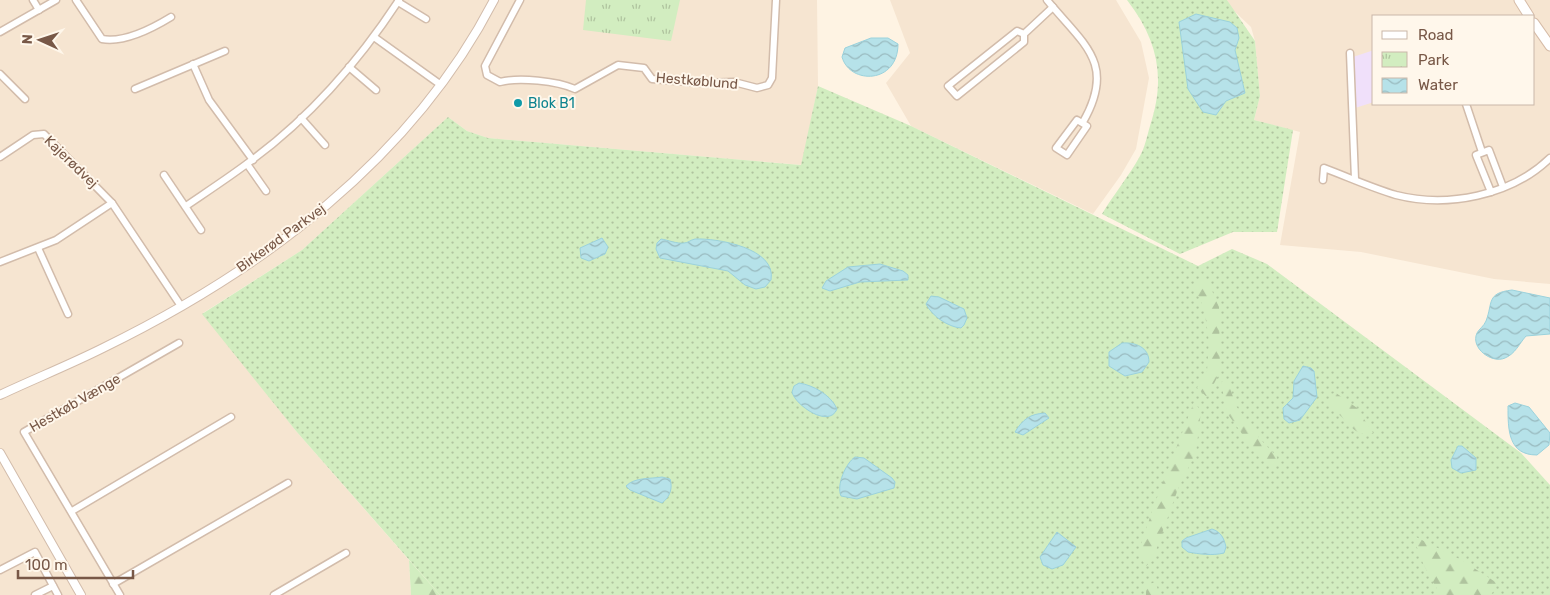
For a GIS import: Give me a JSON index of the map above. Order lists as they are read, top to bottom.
{
  "streets": {
    "street": [
      "Hestkøblund",
      "Kajerødvej",
      "Birkerød Parkvej",
      "Hestkøb Vænge"
    ]
  },
  "crossings": [
    ["Kajerødvej", "Birkerød Parkvej"]
  ],
  "places": ["Blok B1"],
  "legend": ["Road", "Park", "Water"],
  "scale_bar": "100 m",
  "north": "left"
}
